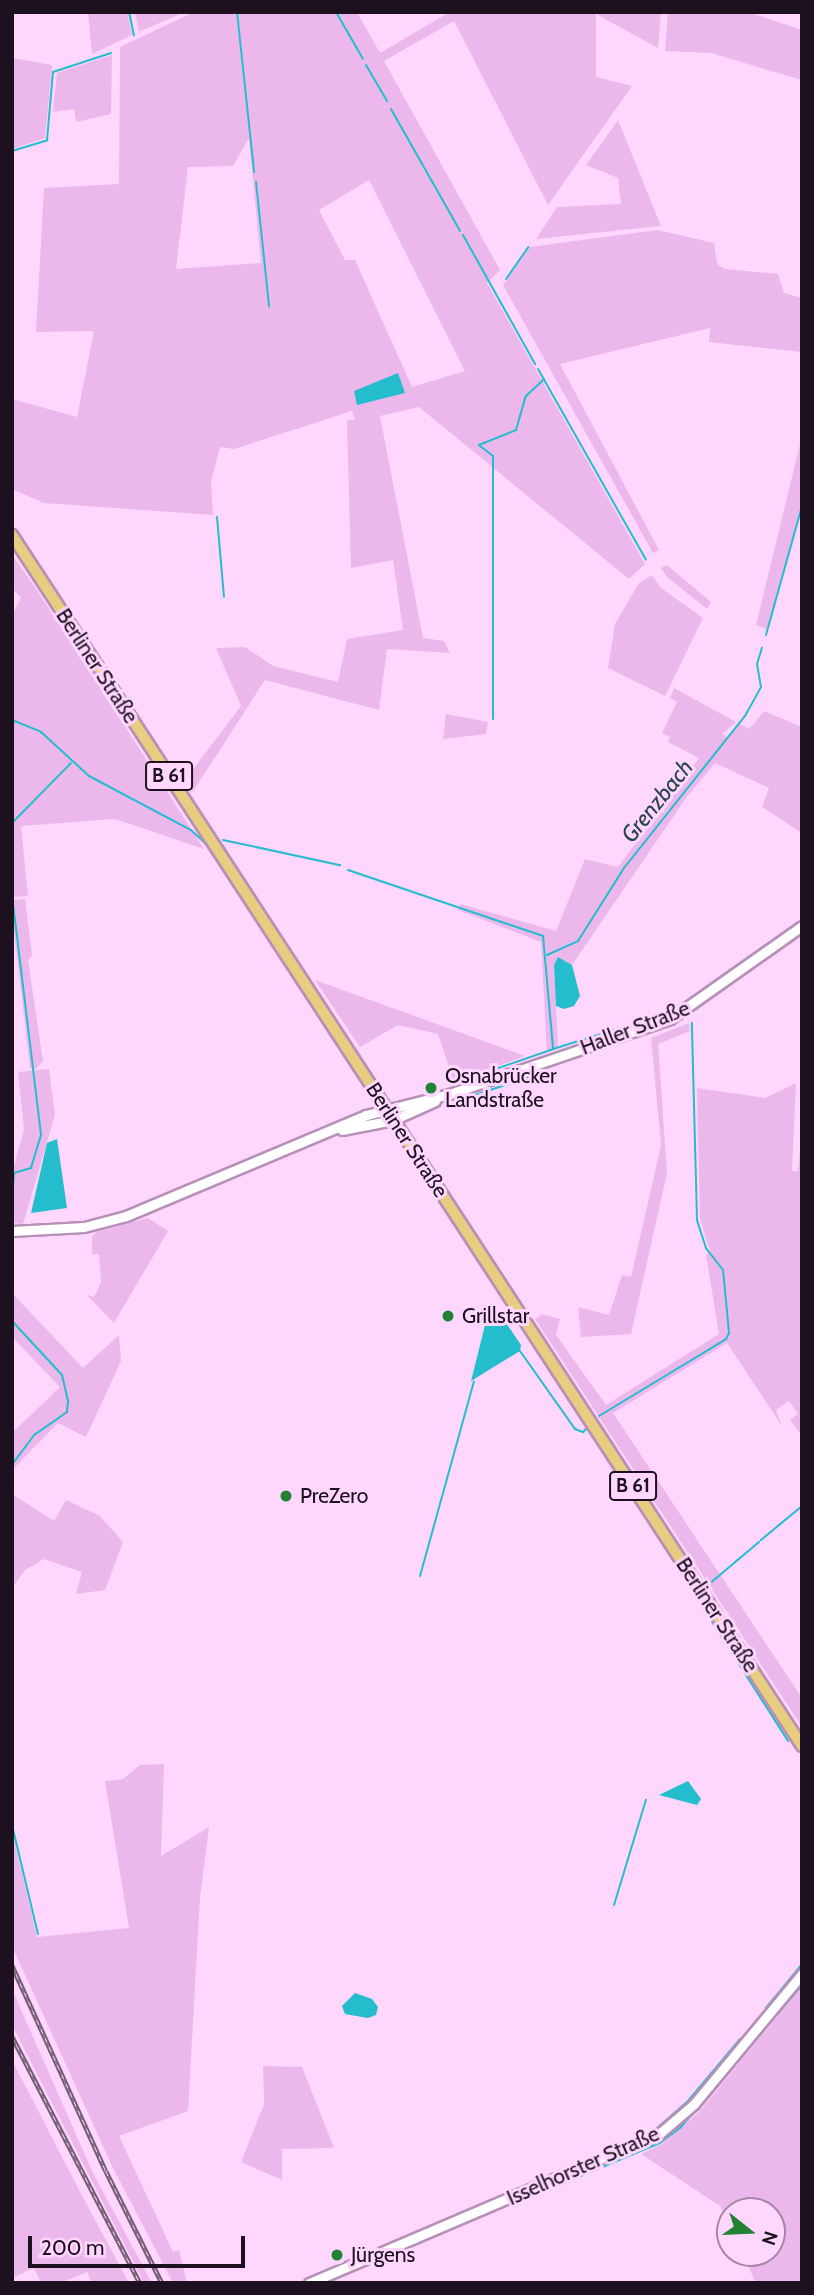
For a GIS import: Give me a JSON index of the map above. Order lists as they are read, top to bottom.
{
  "streets": {
    "main road": ["Berliner Straße", "B 61"],
    "street": ["Haller Straße", "Isselhorster Straße"]
  },
  "crossings": [
    ["Berliner Straße", "Haller Straße"]
  ],
  "water": ["Grenzbach"],
  "places": [
    "Osnabrücker Landstraße",
    "Grillstar",
    "PreZero",
    "Jürgens"
  ],
  "scale_bar": "200 m",
  "north": "right"
}
